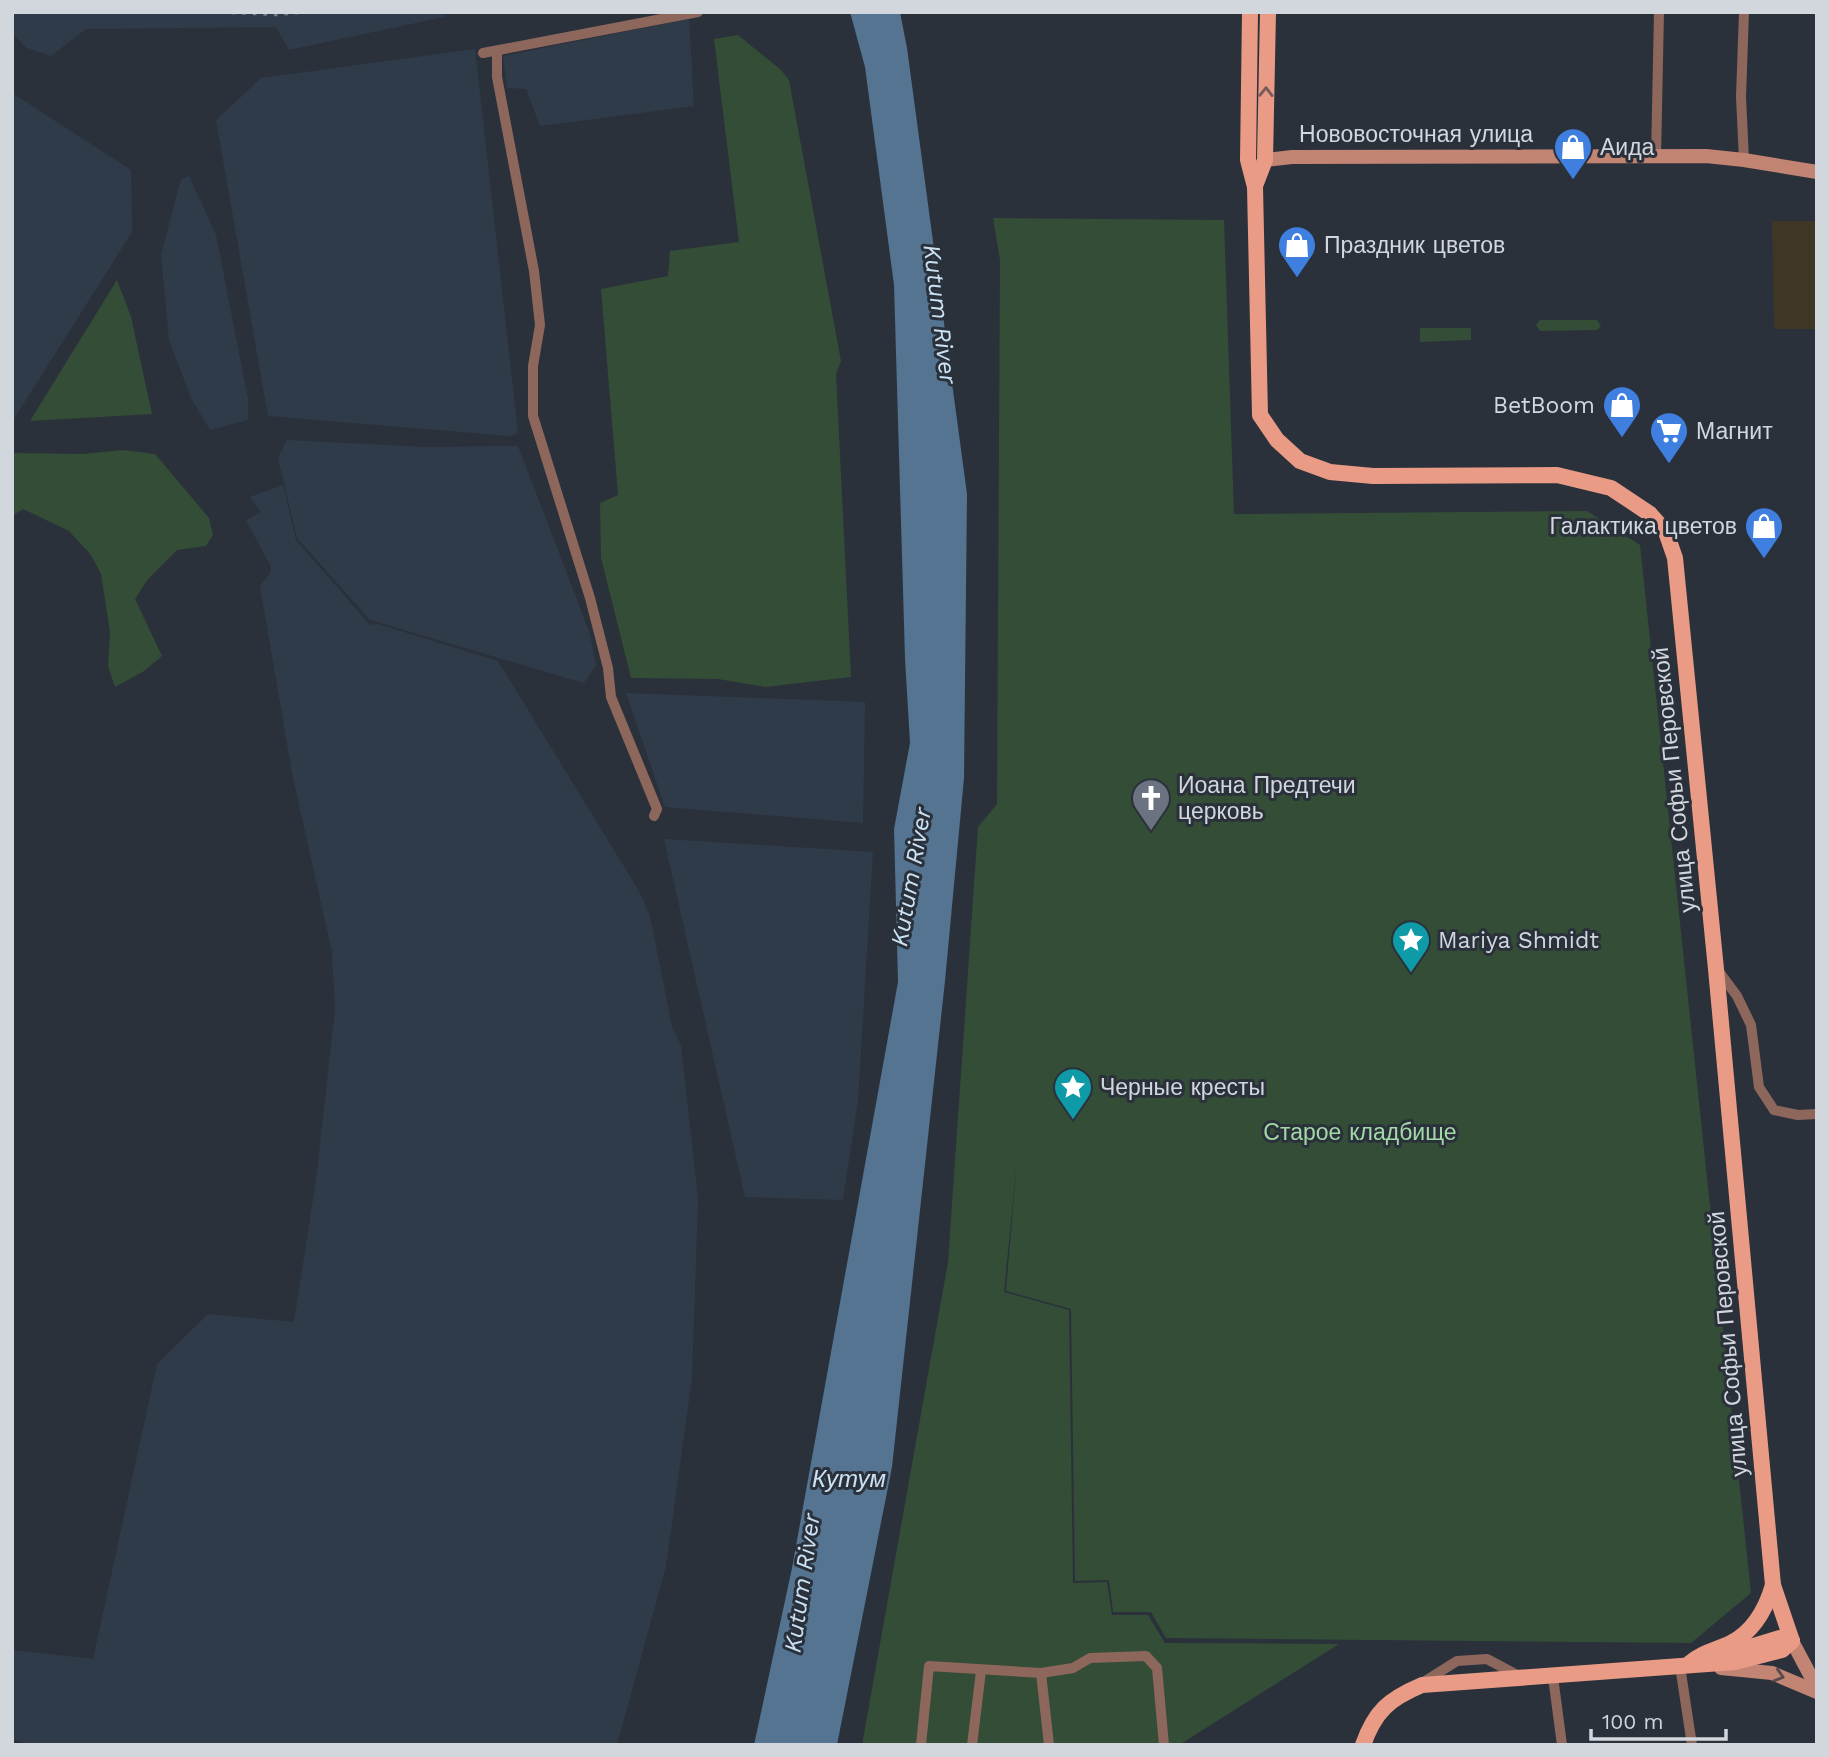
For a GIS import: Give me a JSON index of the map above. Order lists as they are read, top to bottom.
{
  "streets": {
    "main road": ["Нововосточная улица", "улица Софьи Перовской"]
  },
  "crossings": [
    ["Нововосточная улица", "улица Софьи Перовской"]
  ],
  "water": ["Kutum River", "Кутум"],
  "parks": ["Старое кладбище"],
  "places": {
    "shop": [
      "Аида",
      "Праздник цветов",
      "BetBoom",
      "Галактика цветов"
    ],
    "supermarket": ["Магнит"],
    "church": ["Иоана Предтечи церковь"],
    "place": ["Mariya Shmidt", "Черные кресты"]
  },
  "scale_bar": "100 m"
}
